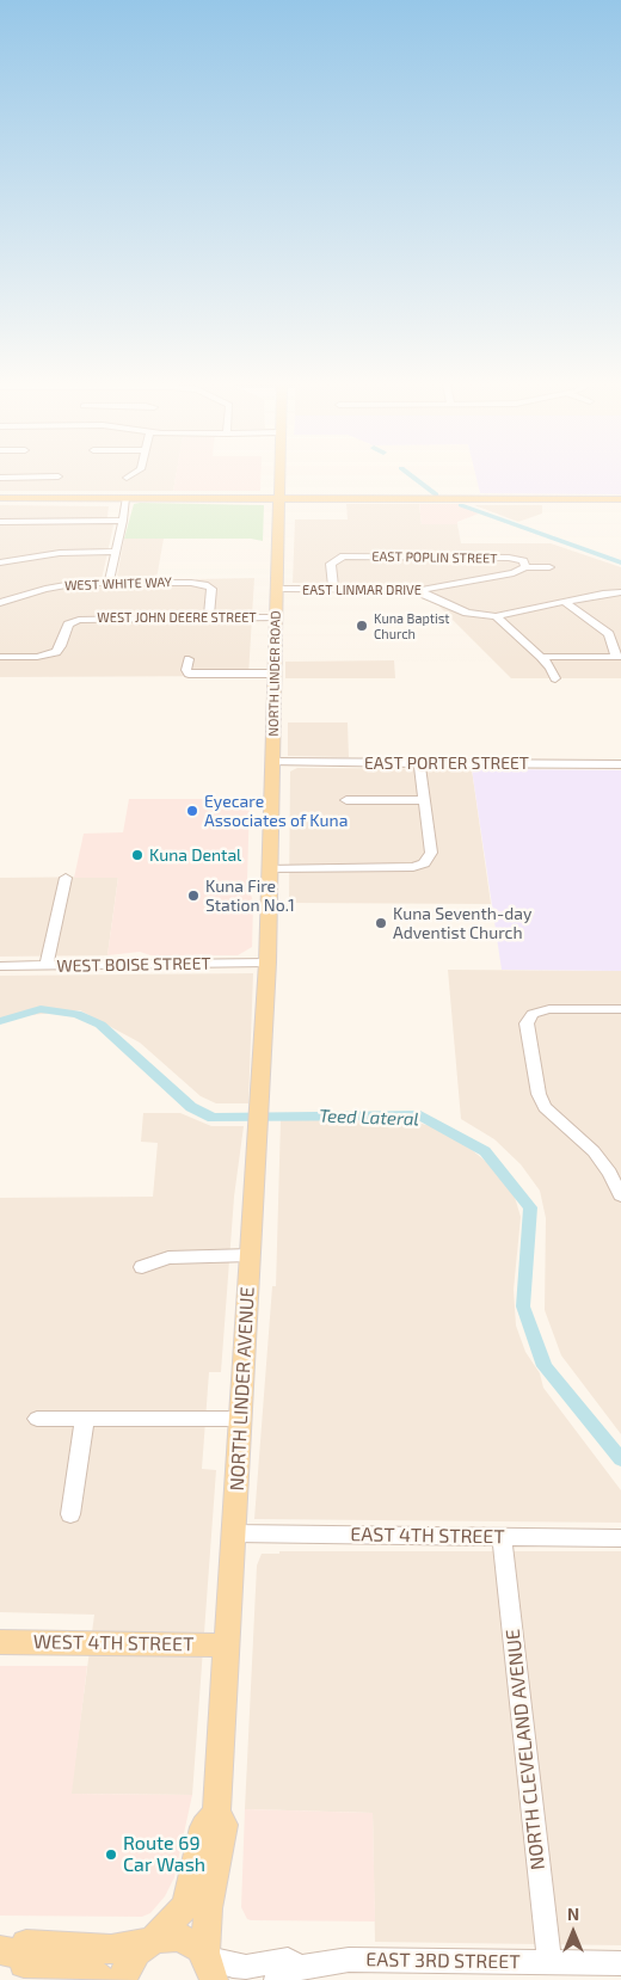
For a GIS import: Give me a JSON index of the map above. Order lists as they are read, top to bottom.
{
  "streets": {
    "main road": ["NORTH LINDER ROAD", "NORTH LINDER AVENUE", "WEST 4TH STREET"],
    "street": [
      "EAST POPLIN STREET",
      "WEST WHITE WAY",
      "EAST LINMAR DRIVE",
      "WEST JOHN DEERE STREET",
      "EAST PORTER STREET",
      "WEST BOISE STREET",
      "EAST 4TH STREET",
      "NORTH CLEVELAND AVENUE",
      "EAST 3RD STREET"
    ]
  },
  "crossings": [
    ["EAST POPLIN STREET", "EAST LINMAR DRIVE"],
    ["WEST WHITE WAY", "WEST JOHN DEERE STREET"],
    ["EAST LINMAR DRIVE", "NORTH LINDER ROAD"],
    ["WEST JOHN DEERE STREET", "NORTH LINDER ROAD"],
    ["NORTH LINDER ROAD", "EAST PORTER STREET"],
    ["NORTH LINDER ROAD", "WEST BOISE STREET"],
    ["NORTH LINDER ROAD", "NORTH LINDER AVENUE"],
    ["WEST BOISE STREET", "NORTH LINDER AVENUE"],
    ["NORTH LINDER AVENUE", "EAST 4TH STREET"],
    ["NORTH LINDER AVENUE", "WEST 4TH STREET"],
    ["NORTH LINDER AVENUE", "EAST 3RD STREET"],
    ["EAST 4TH STREET", "NORTH CLEVELAND AVENUE"],
    ["NORTH CLEVELAND AVENUE", "EAST 3RD STREET"]
  ],
  "water": ["Teed Lateral"],
  "places": [
    "Kuna Baptist Church",
    "Eyecare Associates of Kuna",
    "Kuna Dental",
    "Kuna Fire Station No.1",
    "Kuna Seventh-day Adventist Church",
    "Route 69 Car Wash"
  ],
  "north": "top"
}
